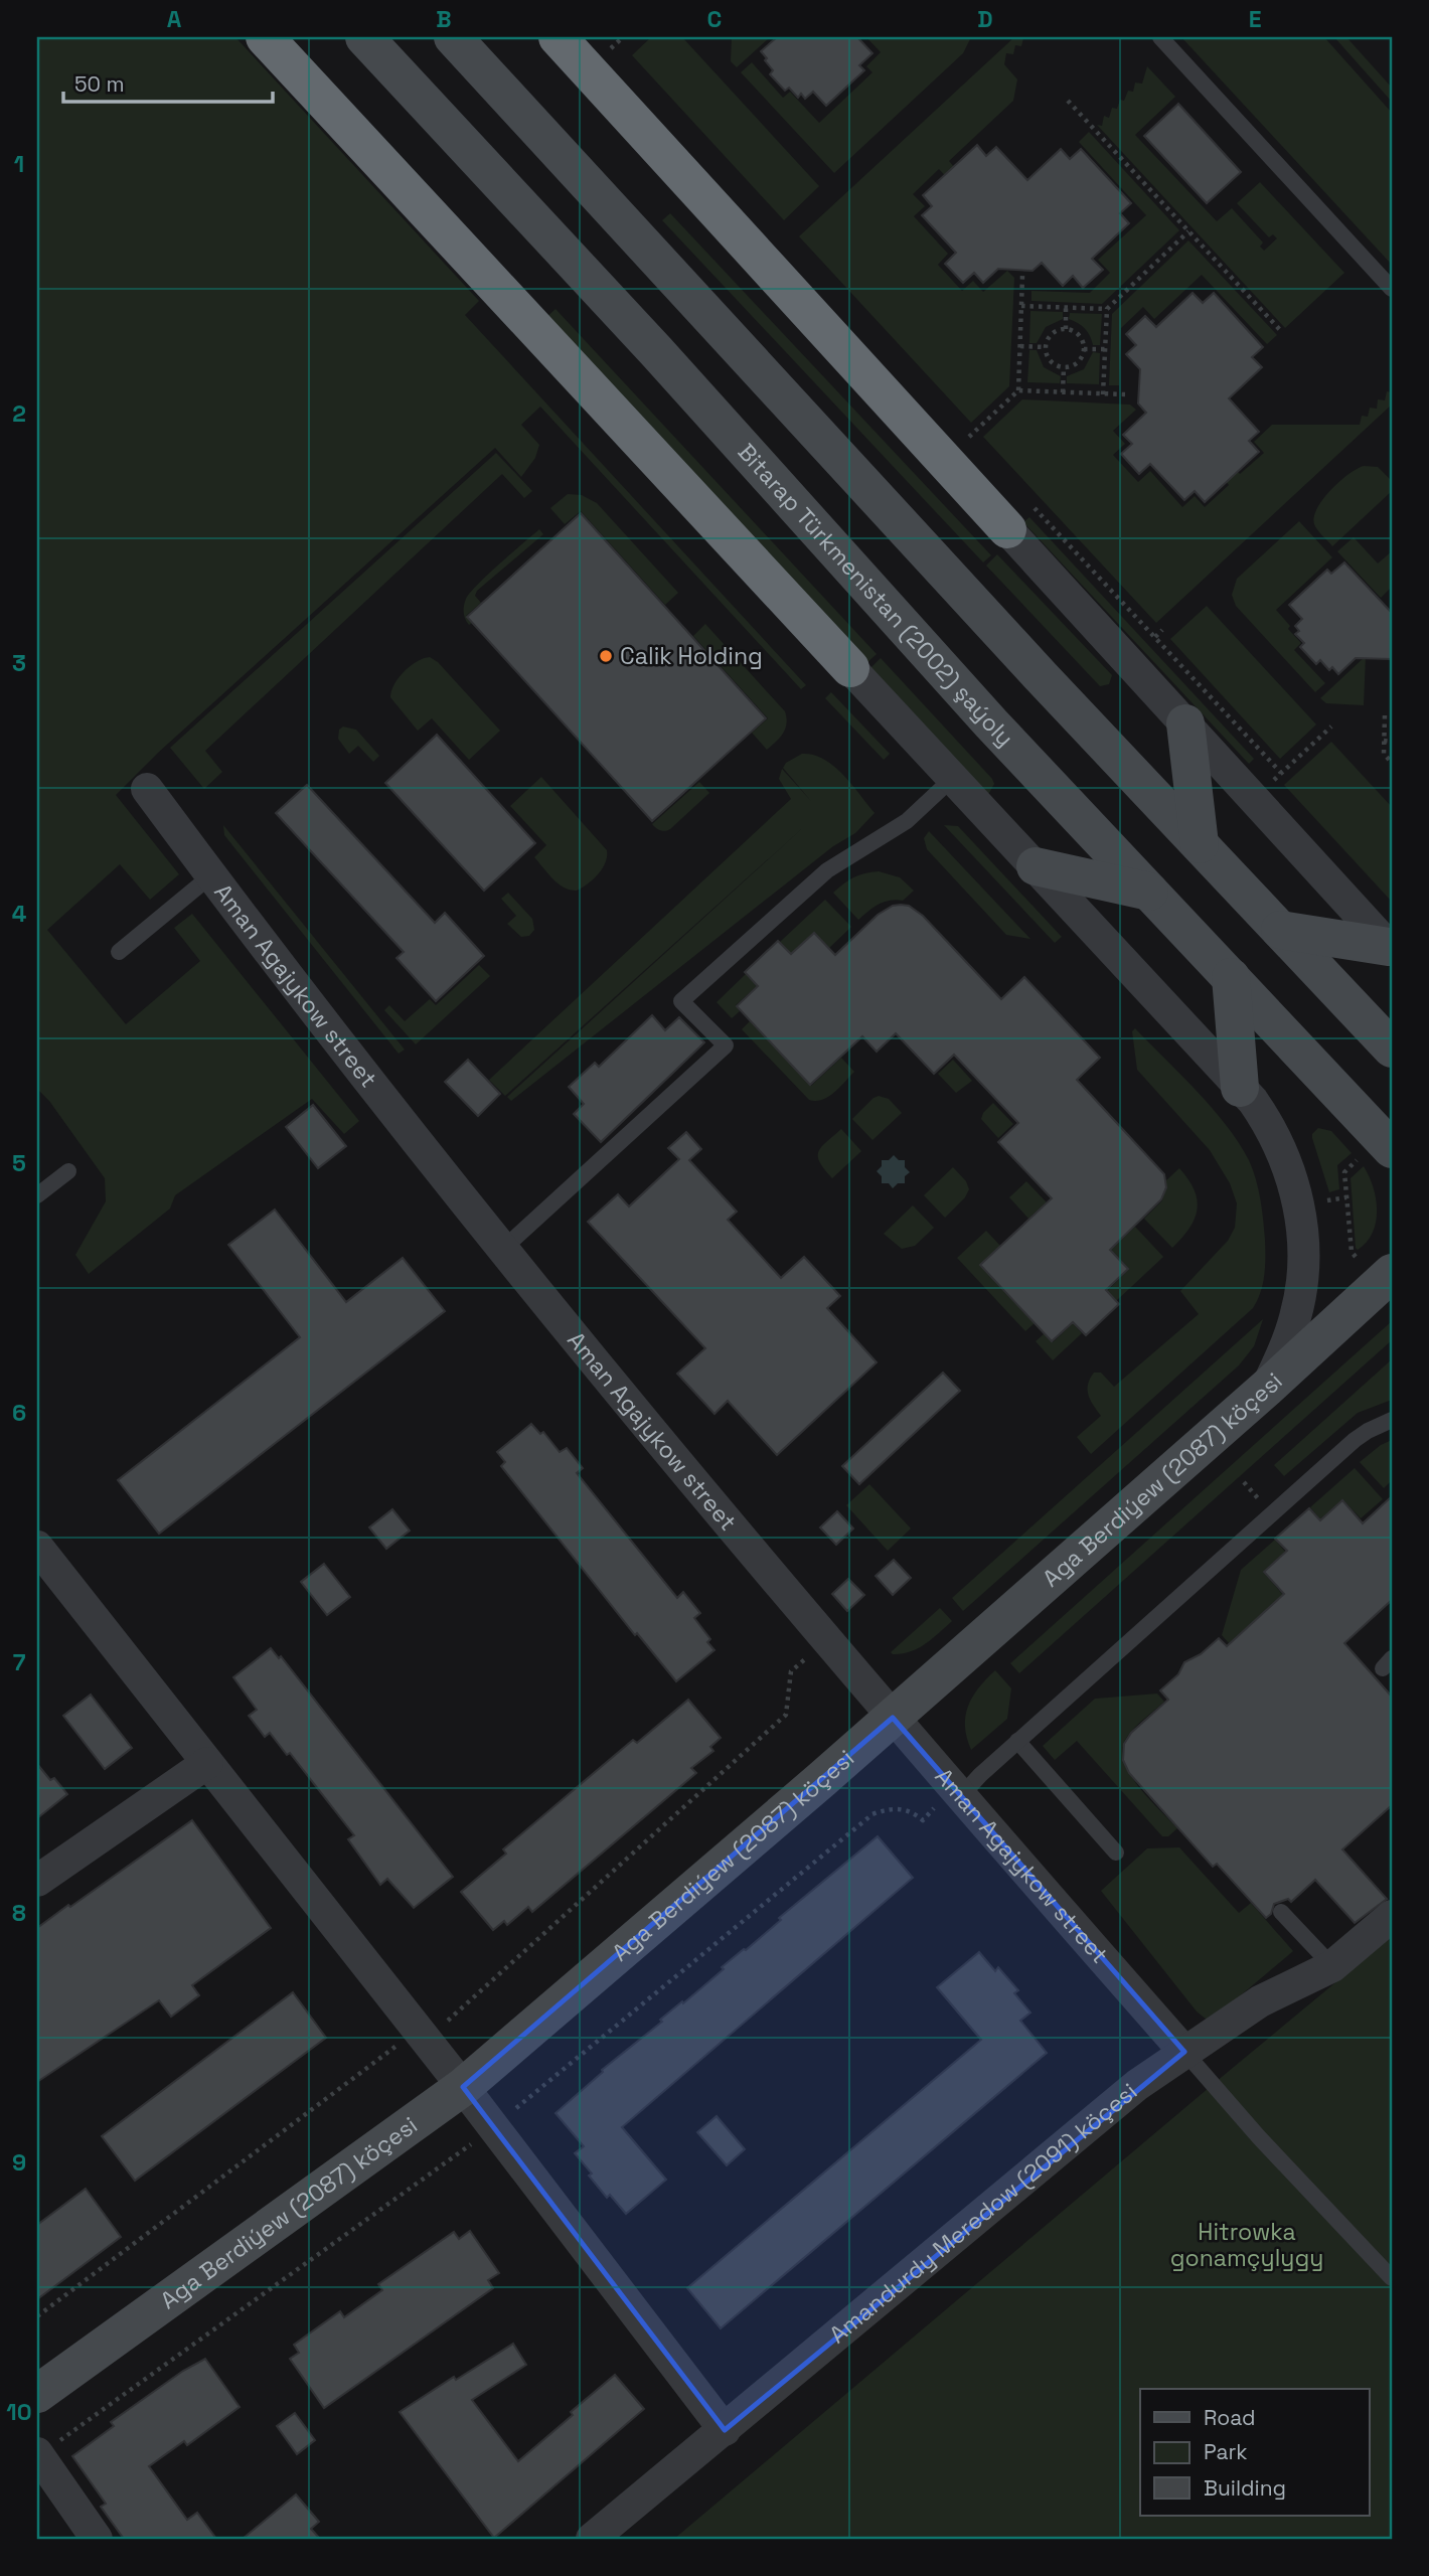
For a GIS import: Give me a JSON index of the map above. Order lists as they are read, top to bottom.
{
  "streets": {
    "main road": ["Bitarap Türkmenistan (2002) şaýoly", "Aga Berdiýew (2087) köçesi"],
    "street": ["Aman Agajykow street", "Amandurdy Meredow (2091) köçesi"]
  },
  "crossings": [
    ["Aman Agajykow street", "Aga Berdiýew (2087) köçesi"],
    ["Aman Agajykow street", "Amandurdy Meredow (2091) köçesi"]
  ],
  "parks": ["Hitrowka gonamçylygy"],
  "places": ["Calik Holding"],
  "legend": ["Road", "Park", "Building"],
  "scale_bar": "50 m",
  "grid": {
    "columns": [
      "A",
      "B",
      "C",
      "D",
      "E"
    ],
    "rows": [
      "1",
      "2",
      "3",
      "4",
      "5",
      "6",
      "7",
      "8",
      "9",
      "10"
    ]
  }
}
